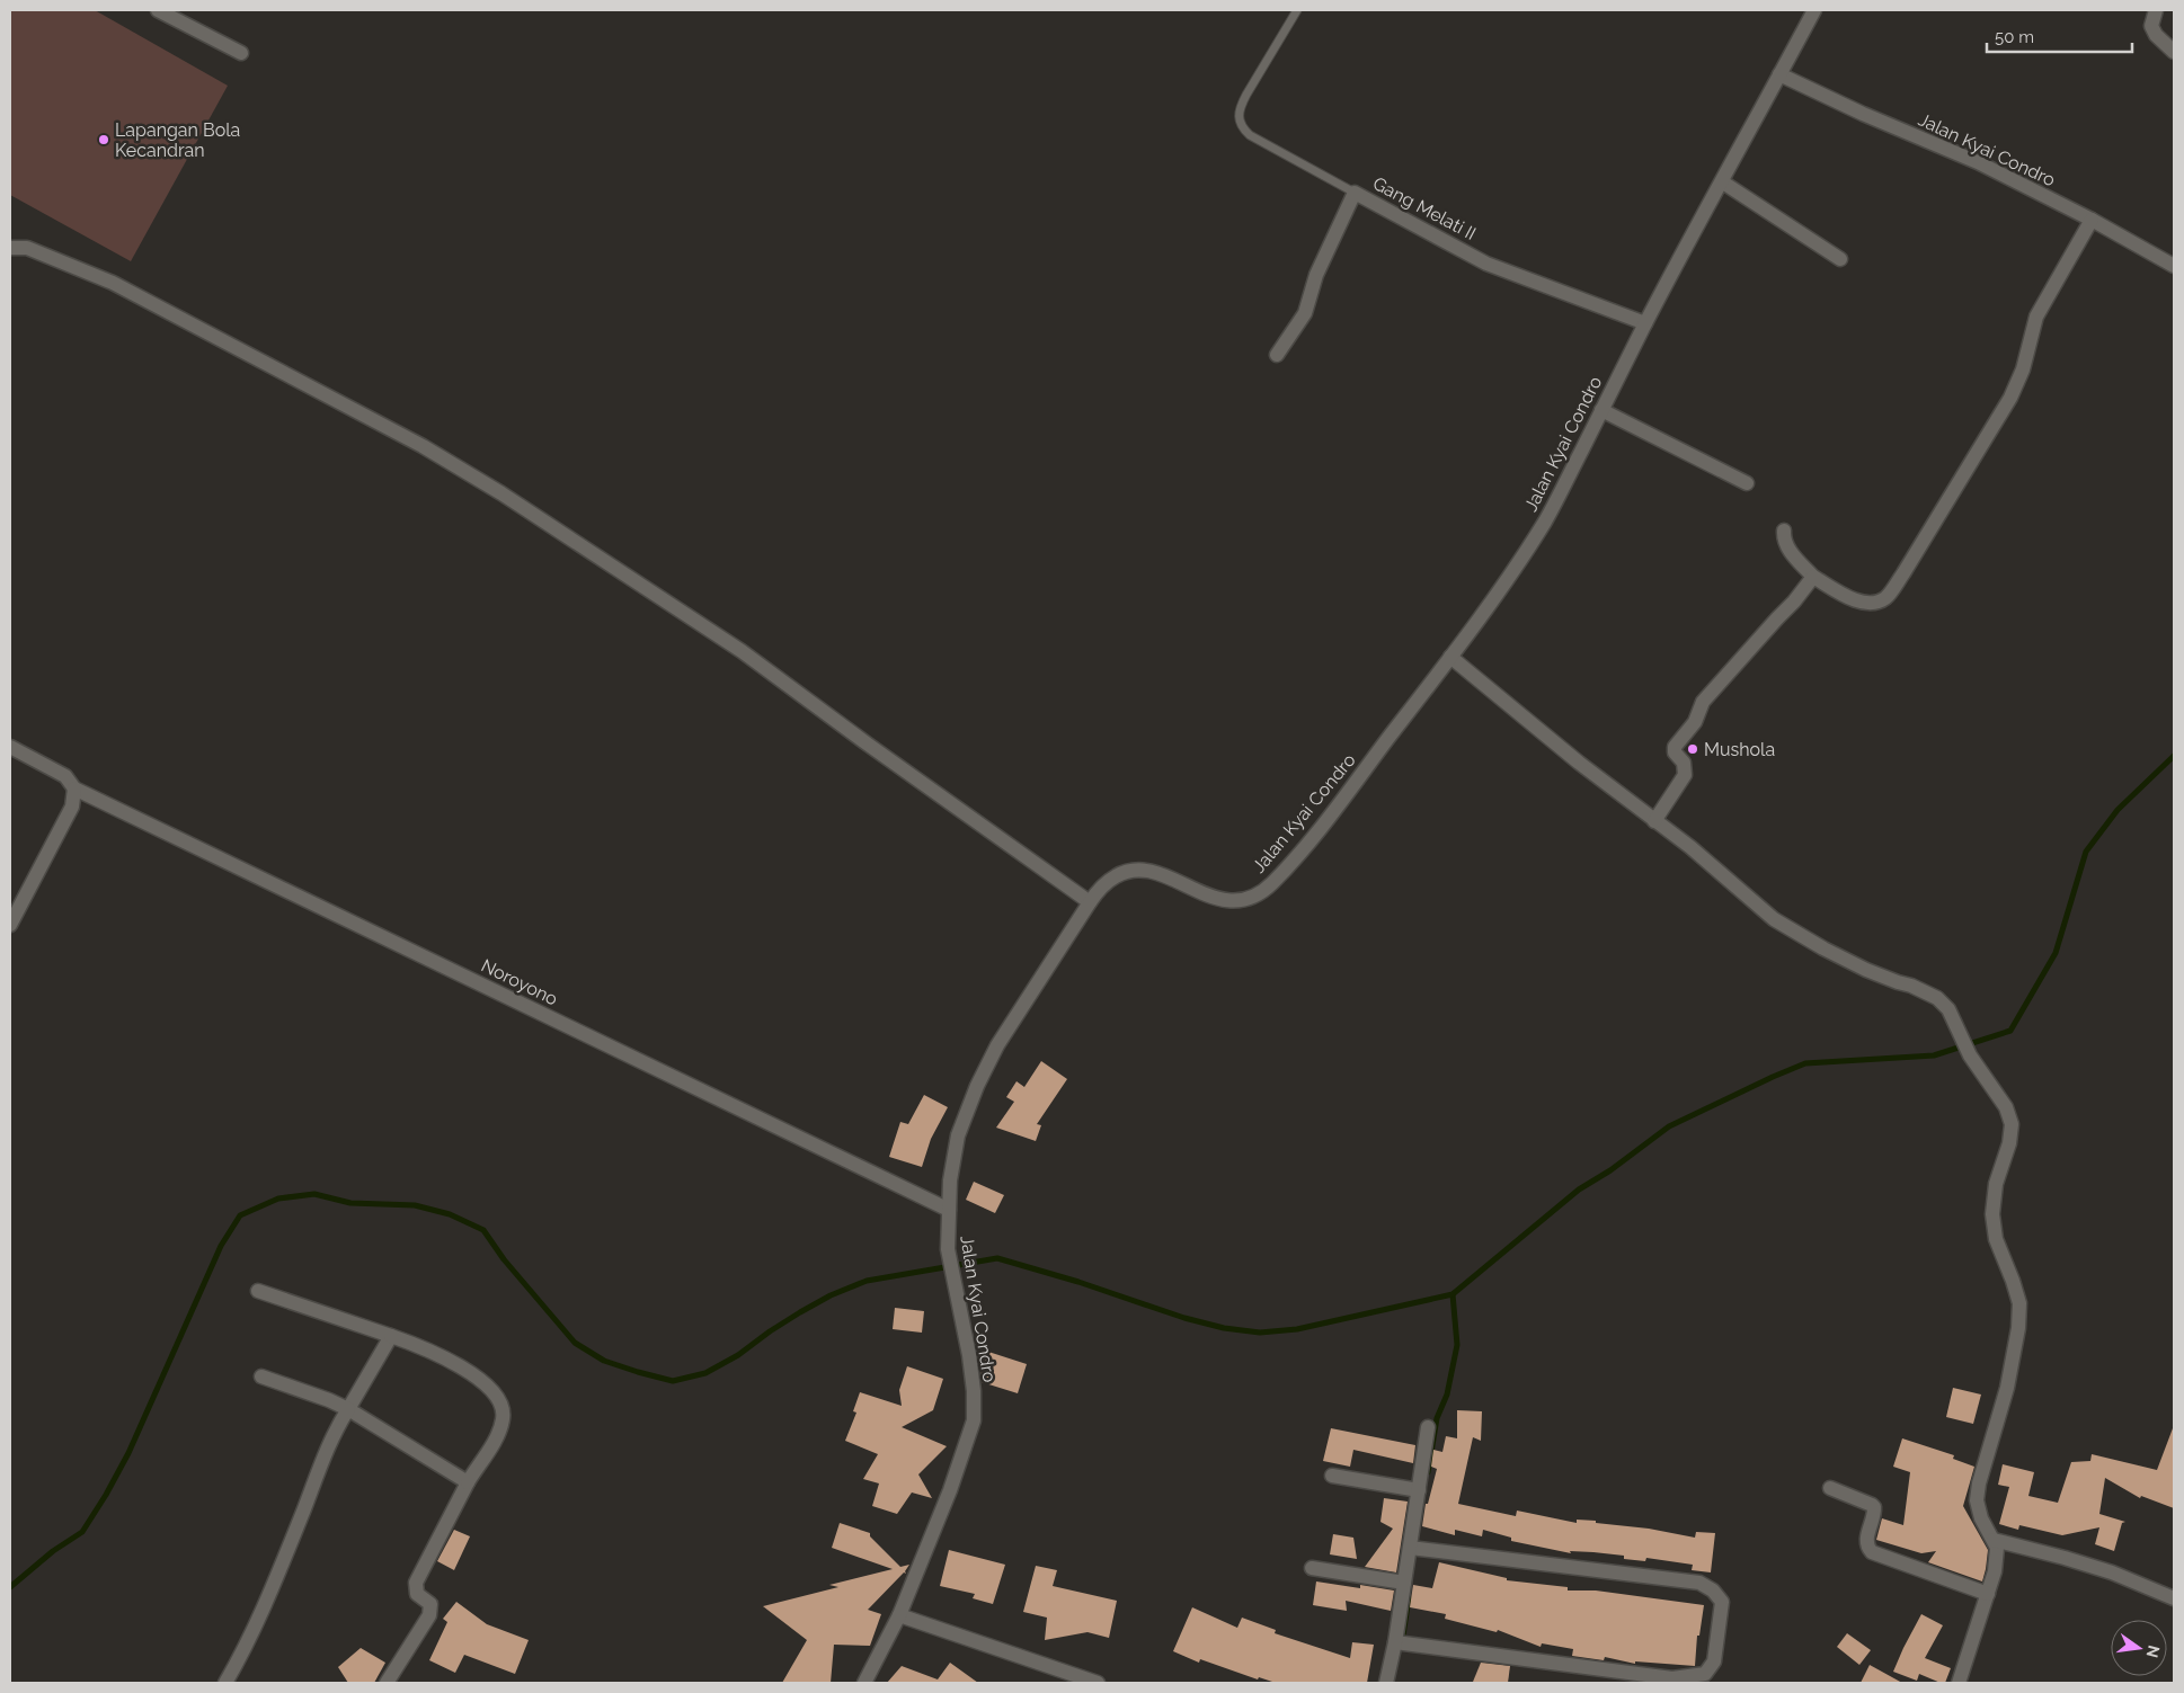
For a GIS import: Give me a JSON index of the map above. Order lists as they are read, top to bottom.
{
  "streets": {
    "street": ["Jalan Kyai Condro", "Gang Melati II", "Noroyono"]
  },
  "crossings": [
    ["Jalan Kyai Condro", "Gang Melati II"],
    ["Jalan Kyai Condro", "Noroyono"]
  ],
  "places": ["Lapangan Bola Kecandran", "Mushola"],
  "scale_bar": "50 m",
  "north": "right"
}
